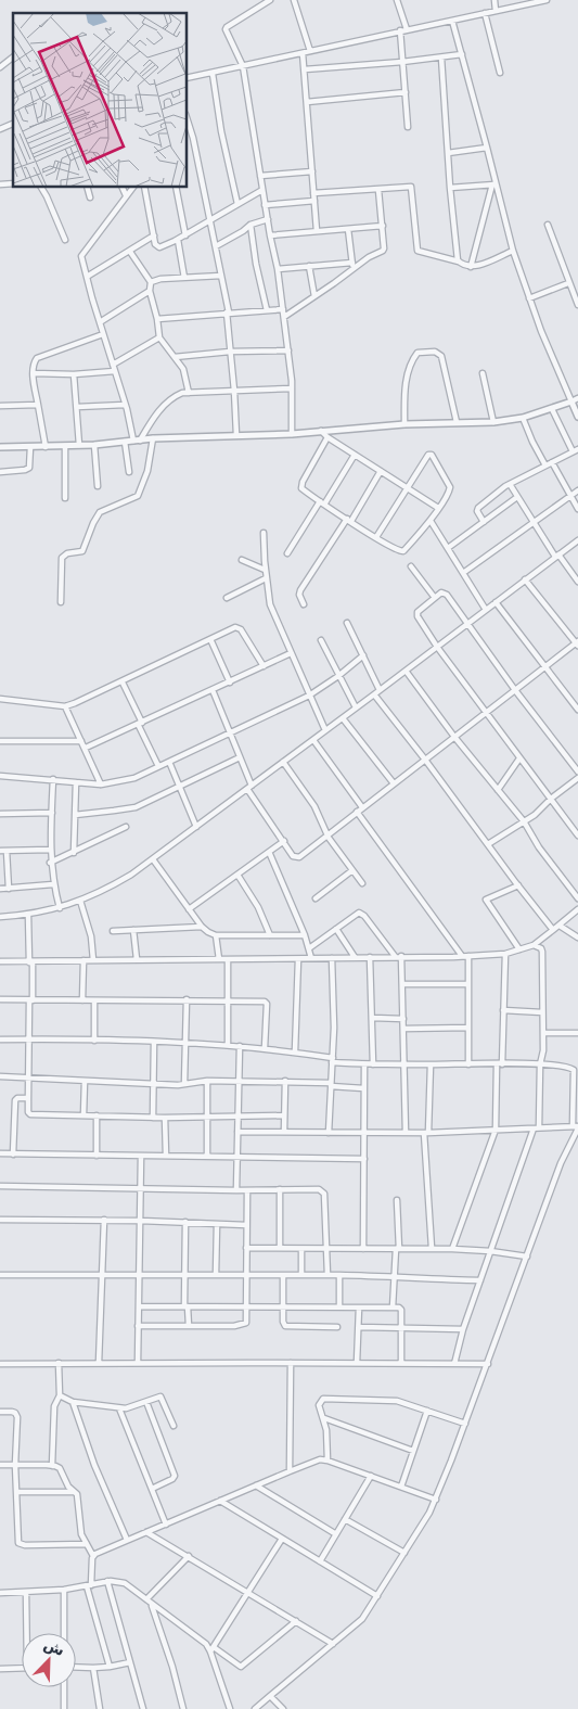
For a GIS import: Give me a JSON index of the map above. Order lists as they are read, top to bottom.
{
  "north": "top right"
}
